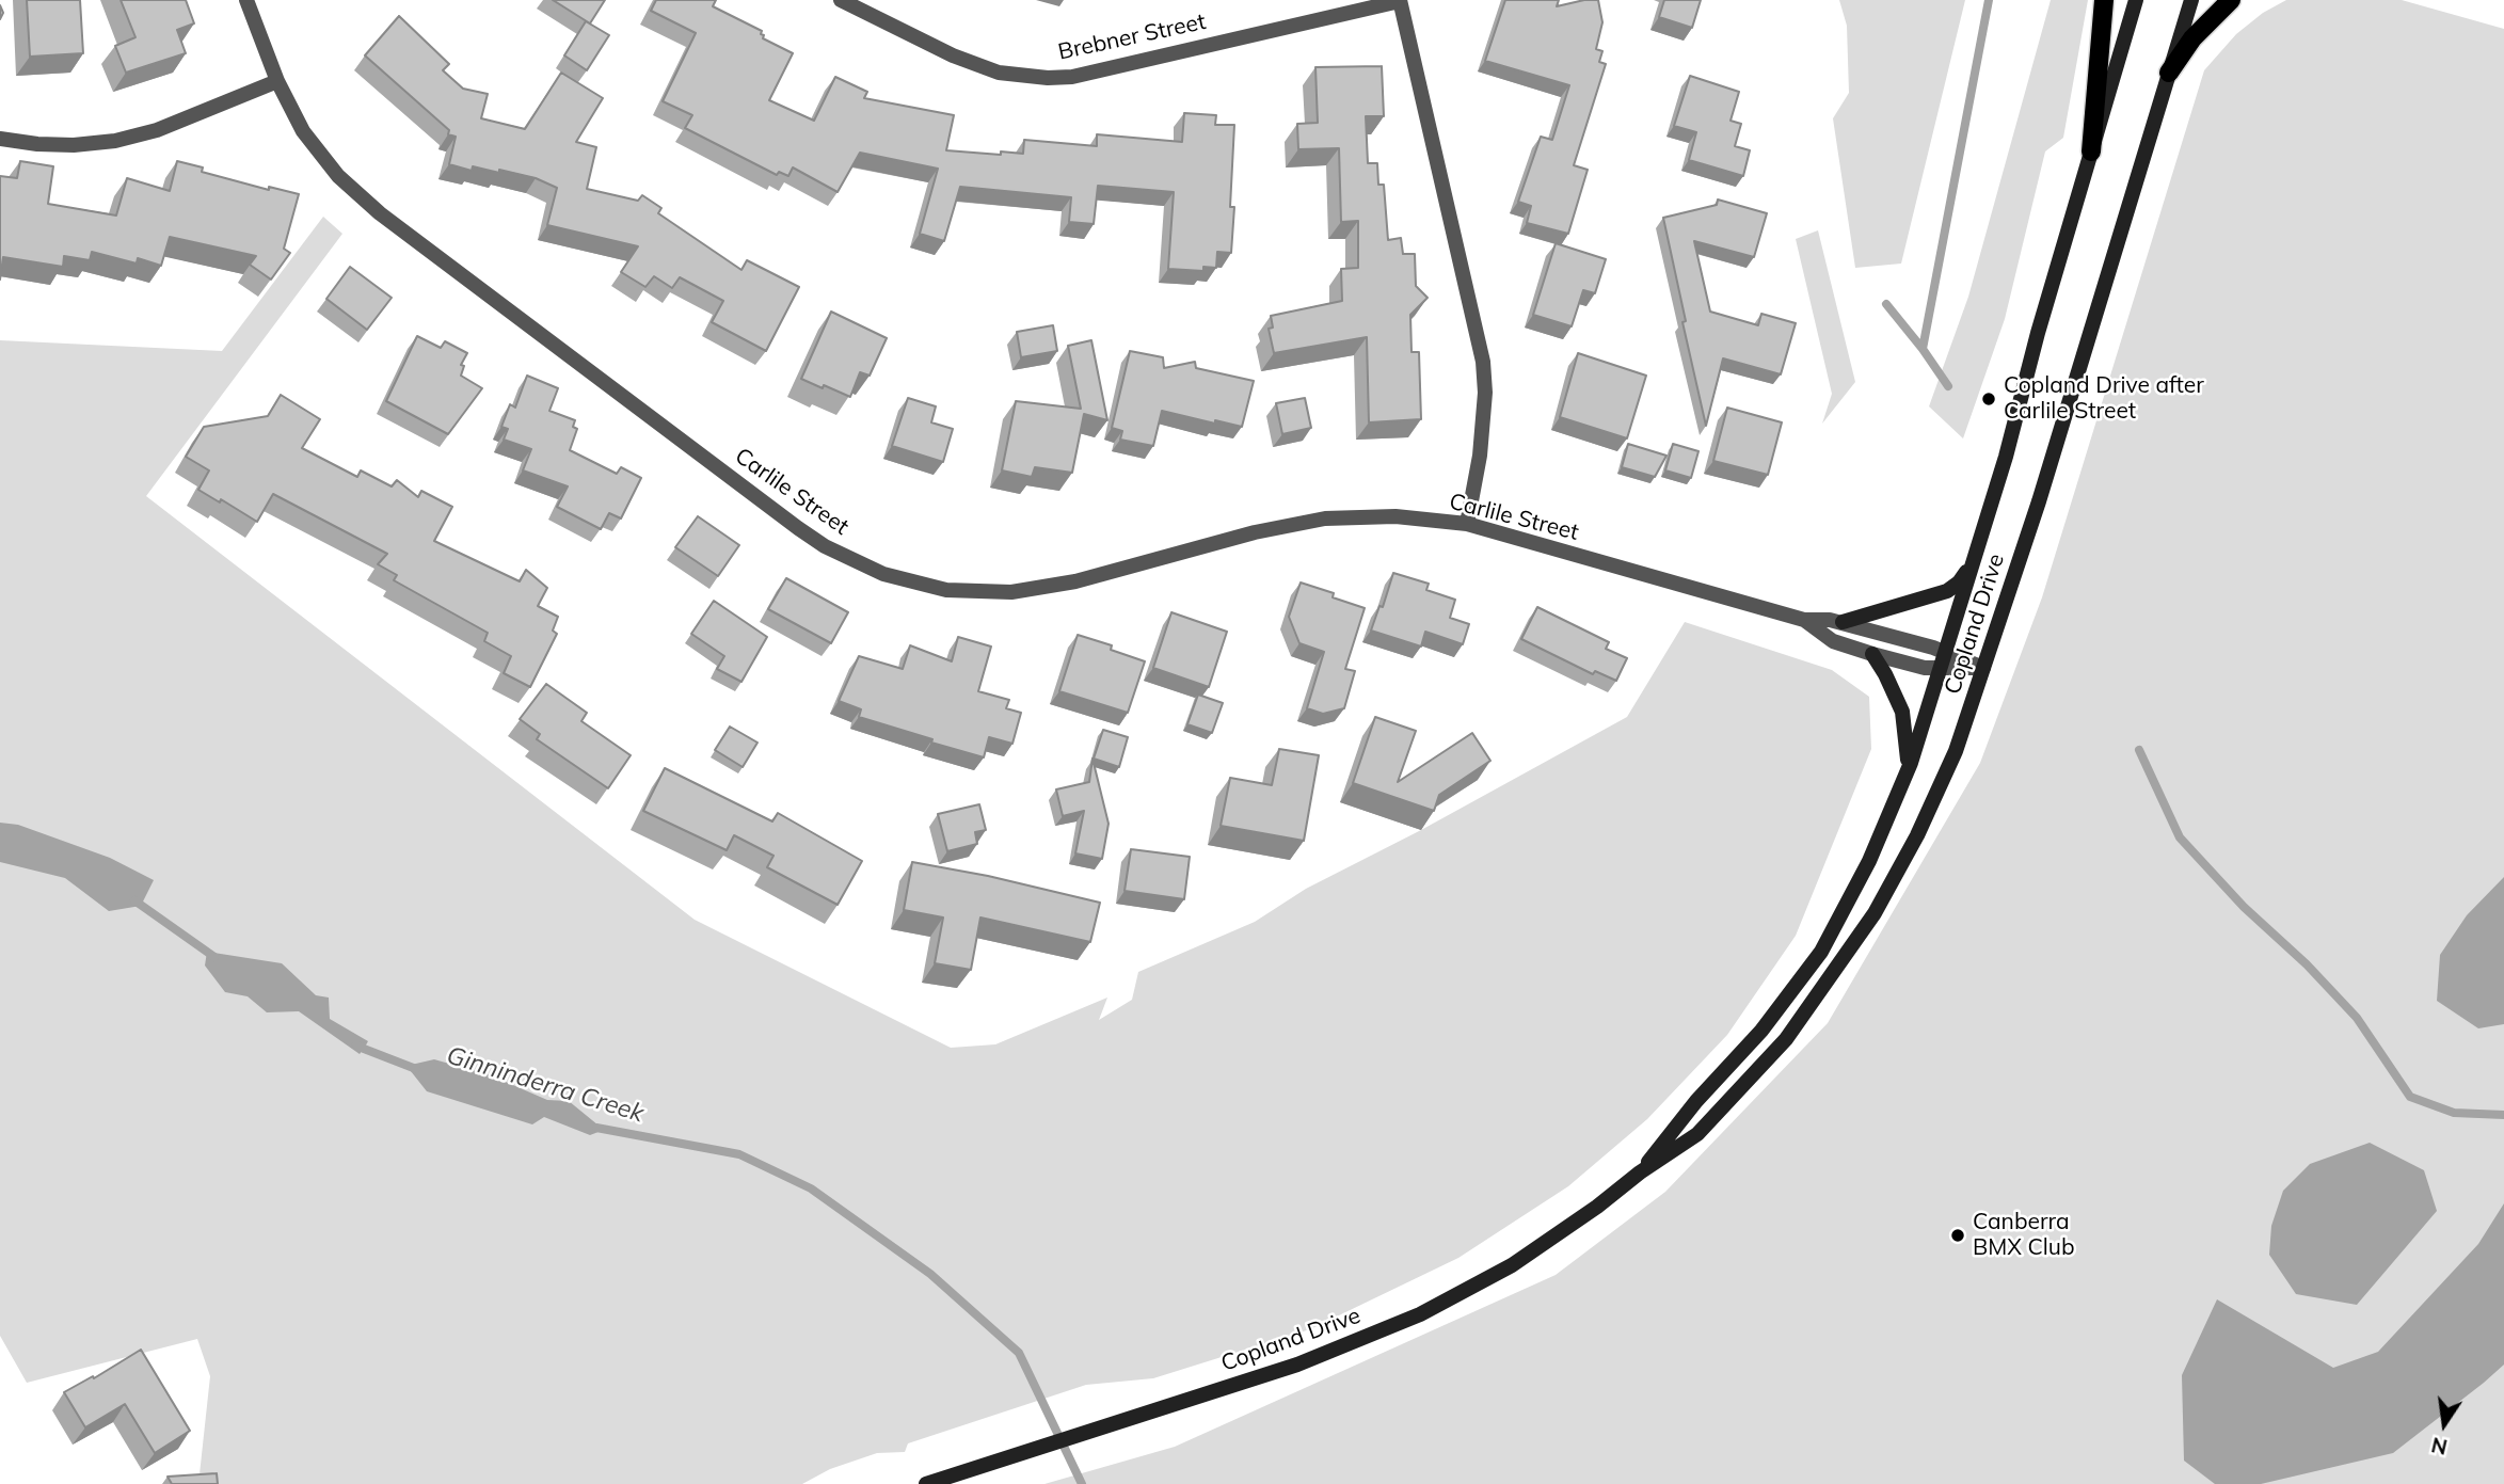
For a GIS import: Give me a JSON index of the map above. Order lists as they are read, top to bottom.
{
  "streets": {
    "main road": ["Copland Drive"],
    "street": ["Brebner Street", "Carlile Street"]
  },
  "crossings": [
    ["Brebner Street", "Carlile Street"],
    ["Carlile Street", "Copland Drive"]
  ],
  "water": ["Ginninderra Creek"],
  "places": ["Copland Drive after Carlile Street", "Canberra BMX Club"],
  "north": "bottom"
}
